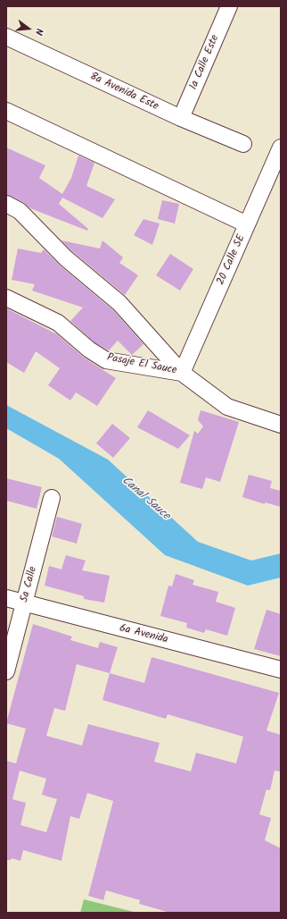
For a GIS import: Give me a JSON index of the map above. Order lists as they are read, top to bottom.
{
  "streets": {
    "street": [
      "1a Calle Este",
      "8a Avenida Este",
      "20 Calle SE",
      "Pasaje El Sauce",
      "5a Calle",
      "6a Avenida"
    ]
  },
  "crossings": [
    ["1a Calle Este", "8a Avenida Este"],
    ["20 Calle SE", "Pasaje El Sauce"],
    ["5a Calle", "6a Avenida"]
  ],
  "water": ["Canal Sauce"],
  "north": "right"
}
